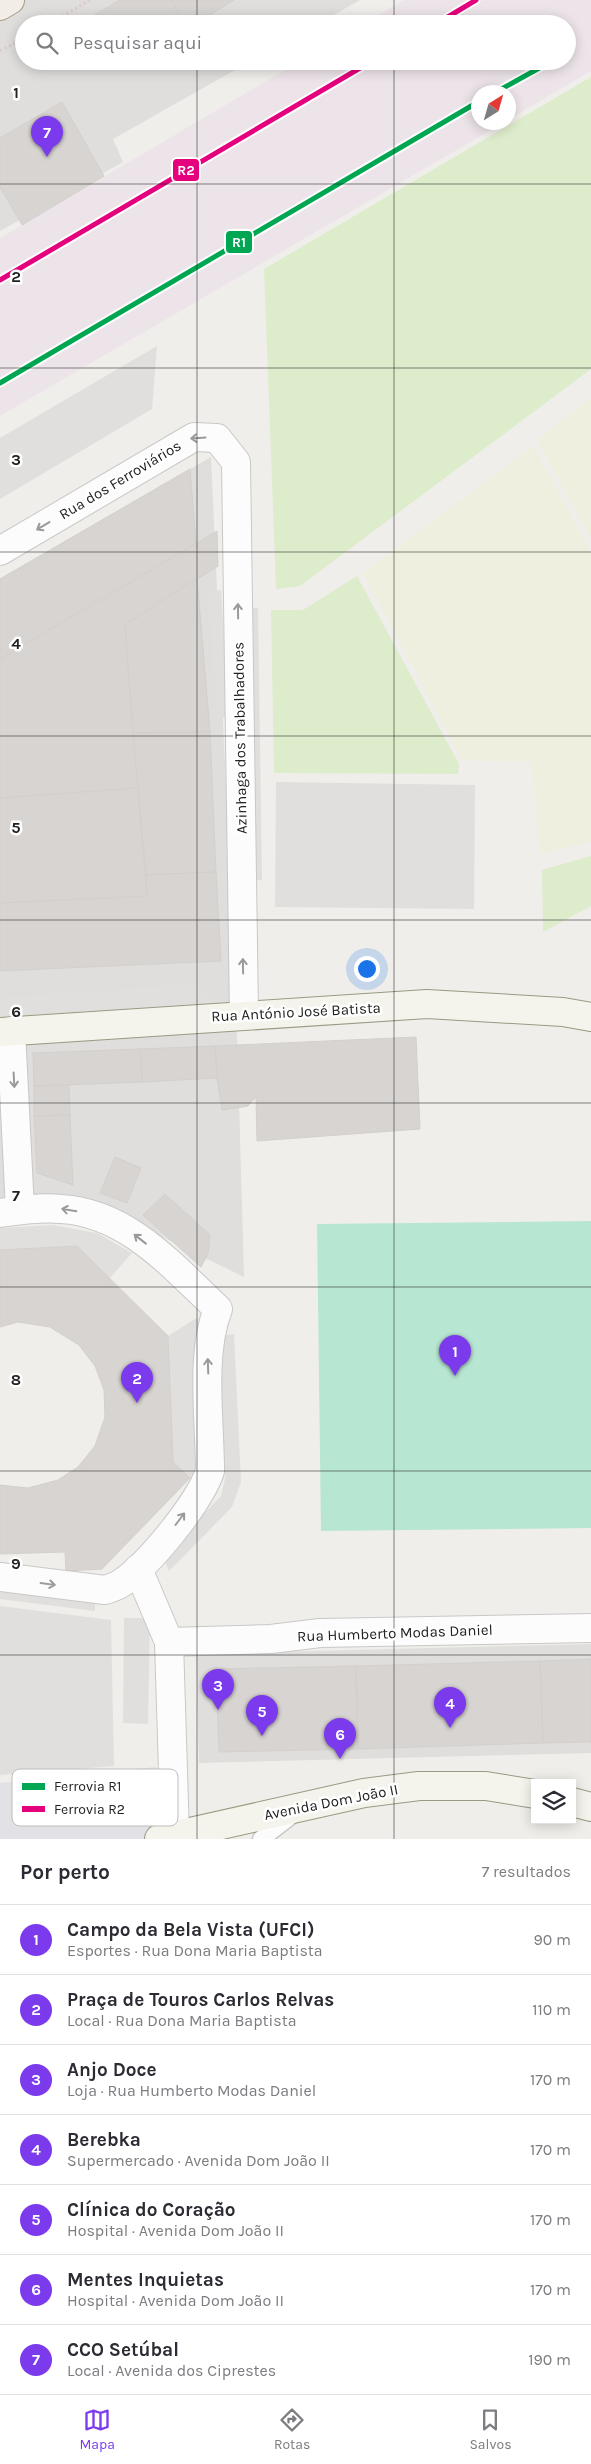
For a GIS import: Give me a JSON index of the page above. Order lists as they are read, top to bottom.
{
  "streets": {
    "main road": ["Rua António José Batista", "Avenida Dom João II"],
    "street": ["Rua dos Ferroviários", "Azinhaga dos Trabalhadores", "Rua Humberto Modas Daniel"]
  },
  "crossings": [
    ["Rua dos Ferroviários", "Azinhaga dos Trabalhadores"],
    ["Azinhaga dos Trabalhadores", "Rua António José Batista"]
  ],
  "one_way": ["Rua dos Ferroviários", "Azinhaga dos Trabalhadores"],
  "lines": ["rail line R2", "rail line R1"],
  "legend": ["Ferrovia R1", "Ferrovia R2"],
  "north": "top right",
  "page": {
    "search": "Pesquisar aqui",
    "pins": [
      "7",
      "1",
      "2",
      "3",
      "4",
      "5",
      "6"
    ],
    "heading": ["Por perto", "7 resultados"],
    "list": [
      {
        "mark": "1",
        "name": "Campo da Bela Vista (UFCI)",
        "note": "Esportes · Rua Dona Maria Baptista",
        "value": "90 m"
      },
      {
        "mark": "2",
        "name": "Praça de Touros Carlos Relvas",
        "note": "Local · Rua Dona Maria Baptista",
        "value": "110 m"
      },
      {
        "mark": "3",
        "name": "Anjo Doce",
        "note": "Loja · Rua Humberto Modas Daniel",
        "value": "170 m"
      },
      {
        "mark": "4",
        "name": "Berebka",
        "note": "Supermercado · Avenida Dom João II",
        "value": "170 m"
      },
      {
        "mark": "5",
        "name": "Clínica do Coração",
        "note": "Hospital · Avenida Dom João II",
        "value": "170 m"
      },
      {
        "mark": "6",
        "name": "Mentes Inquietas",
        "note": "Hospital · Avenida Dom João II",
        "value": "170 m"
      },
      {
        "mark": "7",
        "name": "CCO Setúbal",
        "note": "Local · Avenida dos Ciprestes",
        "value": "190 m"
      }
    ],
    "nav": ["Mapa", "Rotas", "Salvos"]
  },
  "grid": {
    "rows": [
      "1",
      "2",
      "3",
      "4",
      "5",
      "6",
      "7",
      "8",
      "9"
    ]
  }
}
